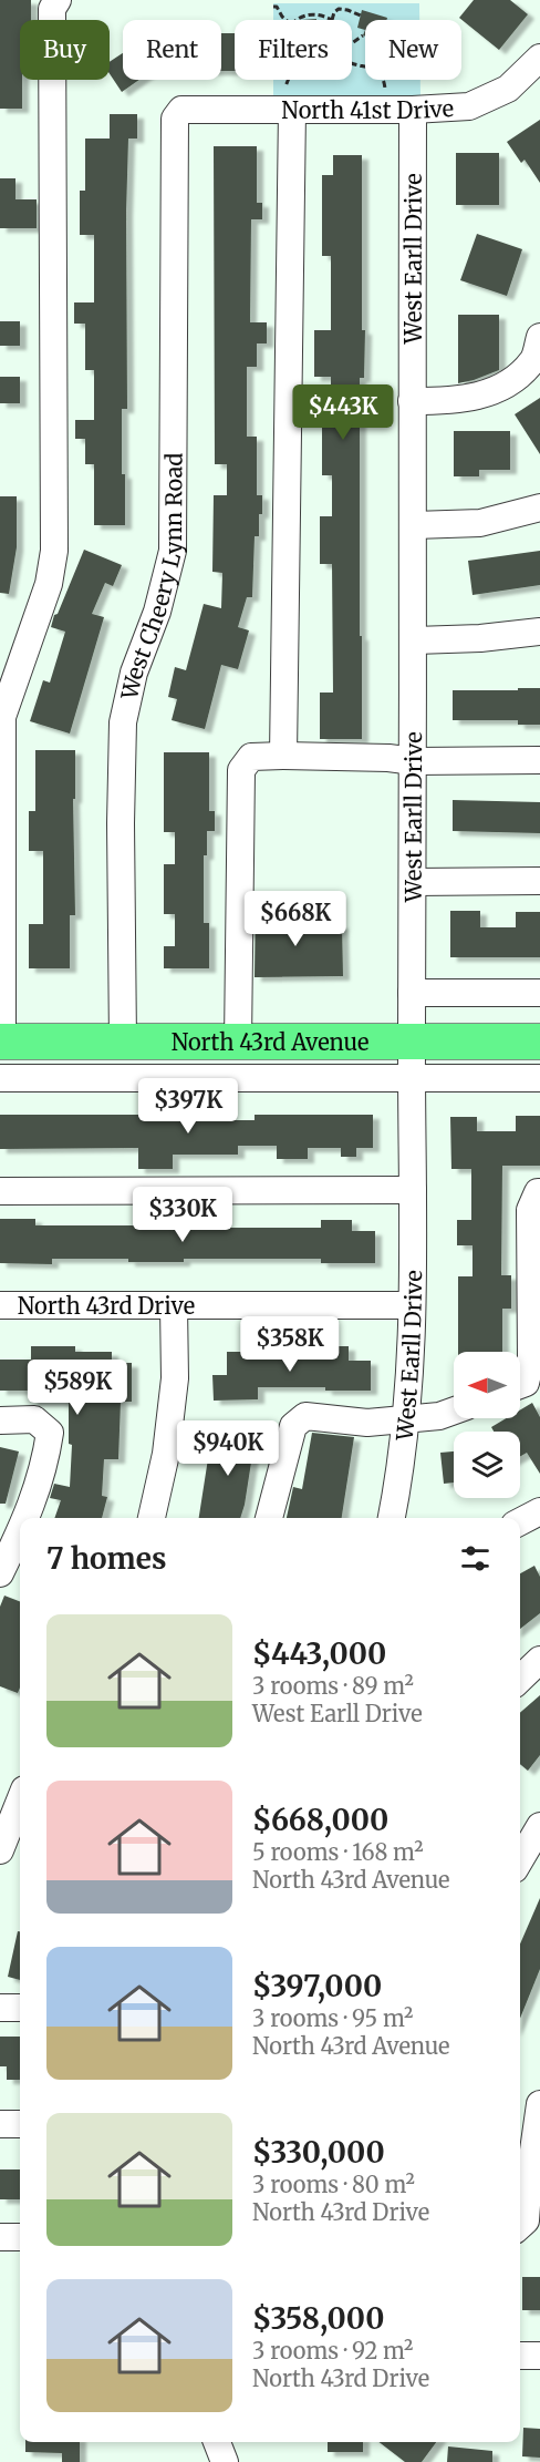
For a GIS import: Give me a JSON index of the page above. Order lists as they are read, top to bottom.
{
  "streets": {
    "main road": ["North 43rd Avenue"],
    "street": [
      "North 41st Drive",
      "West Earll Drive",
      "West Cheery Lynn Road",
      "North 43rd Drive"
    ]
  },
  "crossings": [
    ["North 41st Drive", "West Earll Drive"],
    ["North 41st Drive", "West Cheery Lynn Road"],
    ["West Earll Drive", "North 43rd Avenue"],
    ["West Earll Drive", "North 43rd Drive"],
    ["West Cheery Lynn Road", "North 43rd Avenue"]
  ],
  "north": "left",
  "page": {
    "chip": [
      "Buy",
      "Rent",
      "Filters",
      "New"
    ],
    "price": [
      "$443K",
      "$668K",
      "$397K",
      "$330K",
      "$358K",
      "$589K",
      "$940K"
    ],
    "heading": "7 homes",
    "list": [
      {
        "name": "$443,000",
        "note": "3 rooms · 89 m² · West Earll Drive"
      },
      {
        "name": "$668,000",
        "note": "5 rooms · 168 m² · North 43rd Avenue"
      },
      {
        "name": "$397,000",
        "note": "3 rooms · 95 m² · North 43rd Avenue"
      },
      {
        "name": "$330,000",
        "note": "3 rooms · 80 m² · North 43rd Drive"
      },
      {
        "name": "$358,000",
        "note": "3 rooms · 92 m² · North 43rd Drive"
      }
    ]
  }
}
